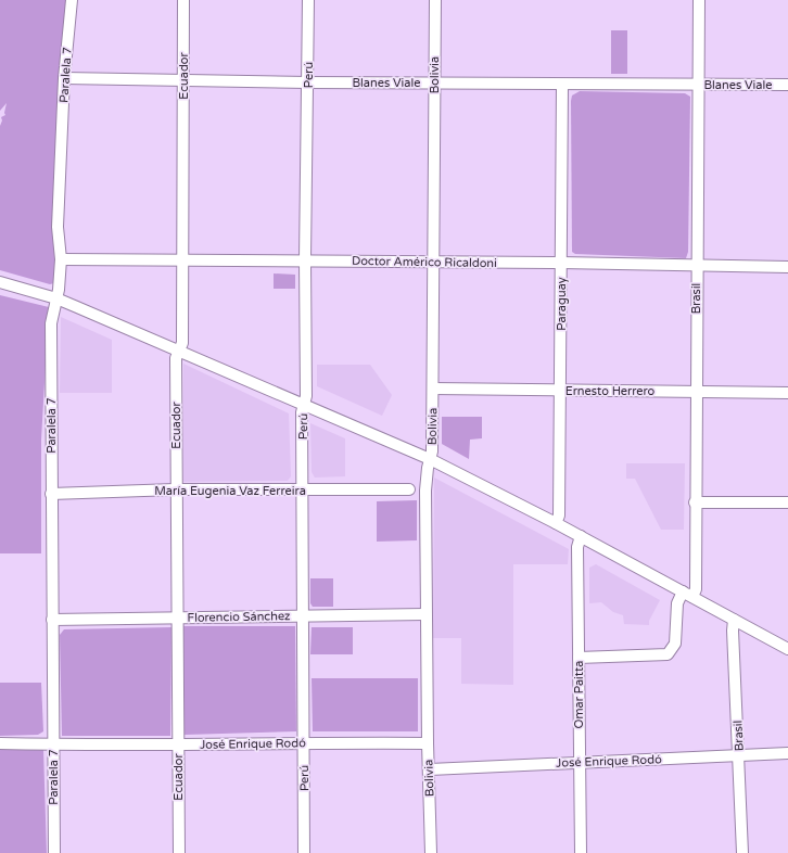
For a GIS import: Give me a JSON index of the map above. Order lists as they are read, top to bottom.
{
  "streets": {
    "street": [
      "Paralela 7",
      "Perú",
      "Bolivia",
      "Ecuador",
      "Blanes Viale",
      "Doctor Américo Ricaldoni",
      "Brasil",
      "Paraguay",
      "Ernesto Herrero",
      "María Eugenia Vaz Ferreira",
      "Florencio Sánchez",
      "Omar Paitta",
      "José Enrique Rodó"
    ]
  },
  "crossings": [
    ["Paralela 7", "Blanes Viale"],
    ["Paralela 7", "Doctor Américo Ricaldoni"],
    ["Paralela 7", "María Eugenia Vaz Ferreira"],
    ["Paralela 7", "Florencio Sánchez"],
    ["Paralela 7", "José Enrique Rodó"],
    ["Perú", "Blanes Viale"],
    ["Perú", "Doctor Américo Ricaldoni"],
    ["Perú", "María Eugenia Vaz Ferreira"],
    ["Perú", "Florencio Sánchez"],
    ["Perú", "José Enrique Rodó"],
    ["Bolivia", "Blanes Viale"],
    ["Bolivia", "Doctor Américo Ricaldoni"],
    ["Bolivia", "Ernesto Herrero"],
    ["Bolivia", "Florencio Sánchez"],
    ["Bolivia", "José Enrique Rodó"],
    ["Ecuador", "Blanes Viale"],
    ["Ecuador", "Doctor Américo Ricaldoni"],
    ["Ecuador", "María Eugenia Vaz Ferreira"],
    ["Ecuador", "Florencio Sánchez"],
    ["Ecuador", "José Enrique Rodó"],
    ["Blanes Viale", "Brasil"],
    ["Blanes Viale", "Paraguay"],
    ["Doctor Américo Ricaldoni", "Brasil"],
    ["Doctor Américo Ricaldoni", "Paraguay"],
    ["Brasil", "Ernesto Herrero"],
    ["Brasil", "José Enrique Rodó"],
    ["Paraguay", "Ernesto Herrero"],
    ["Omar Paitta", "José Enrique Rodó"]
  ]
}
